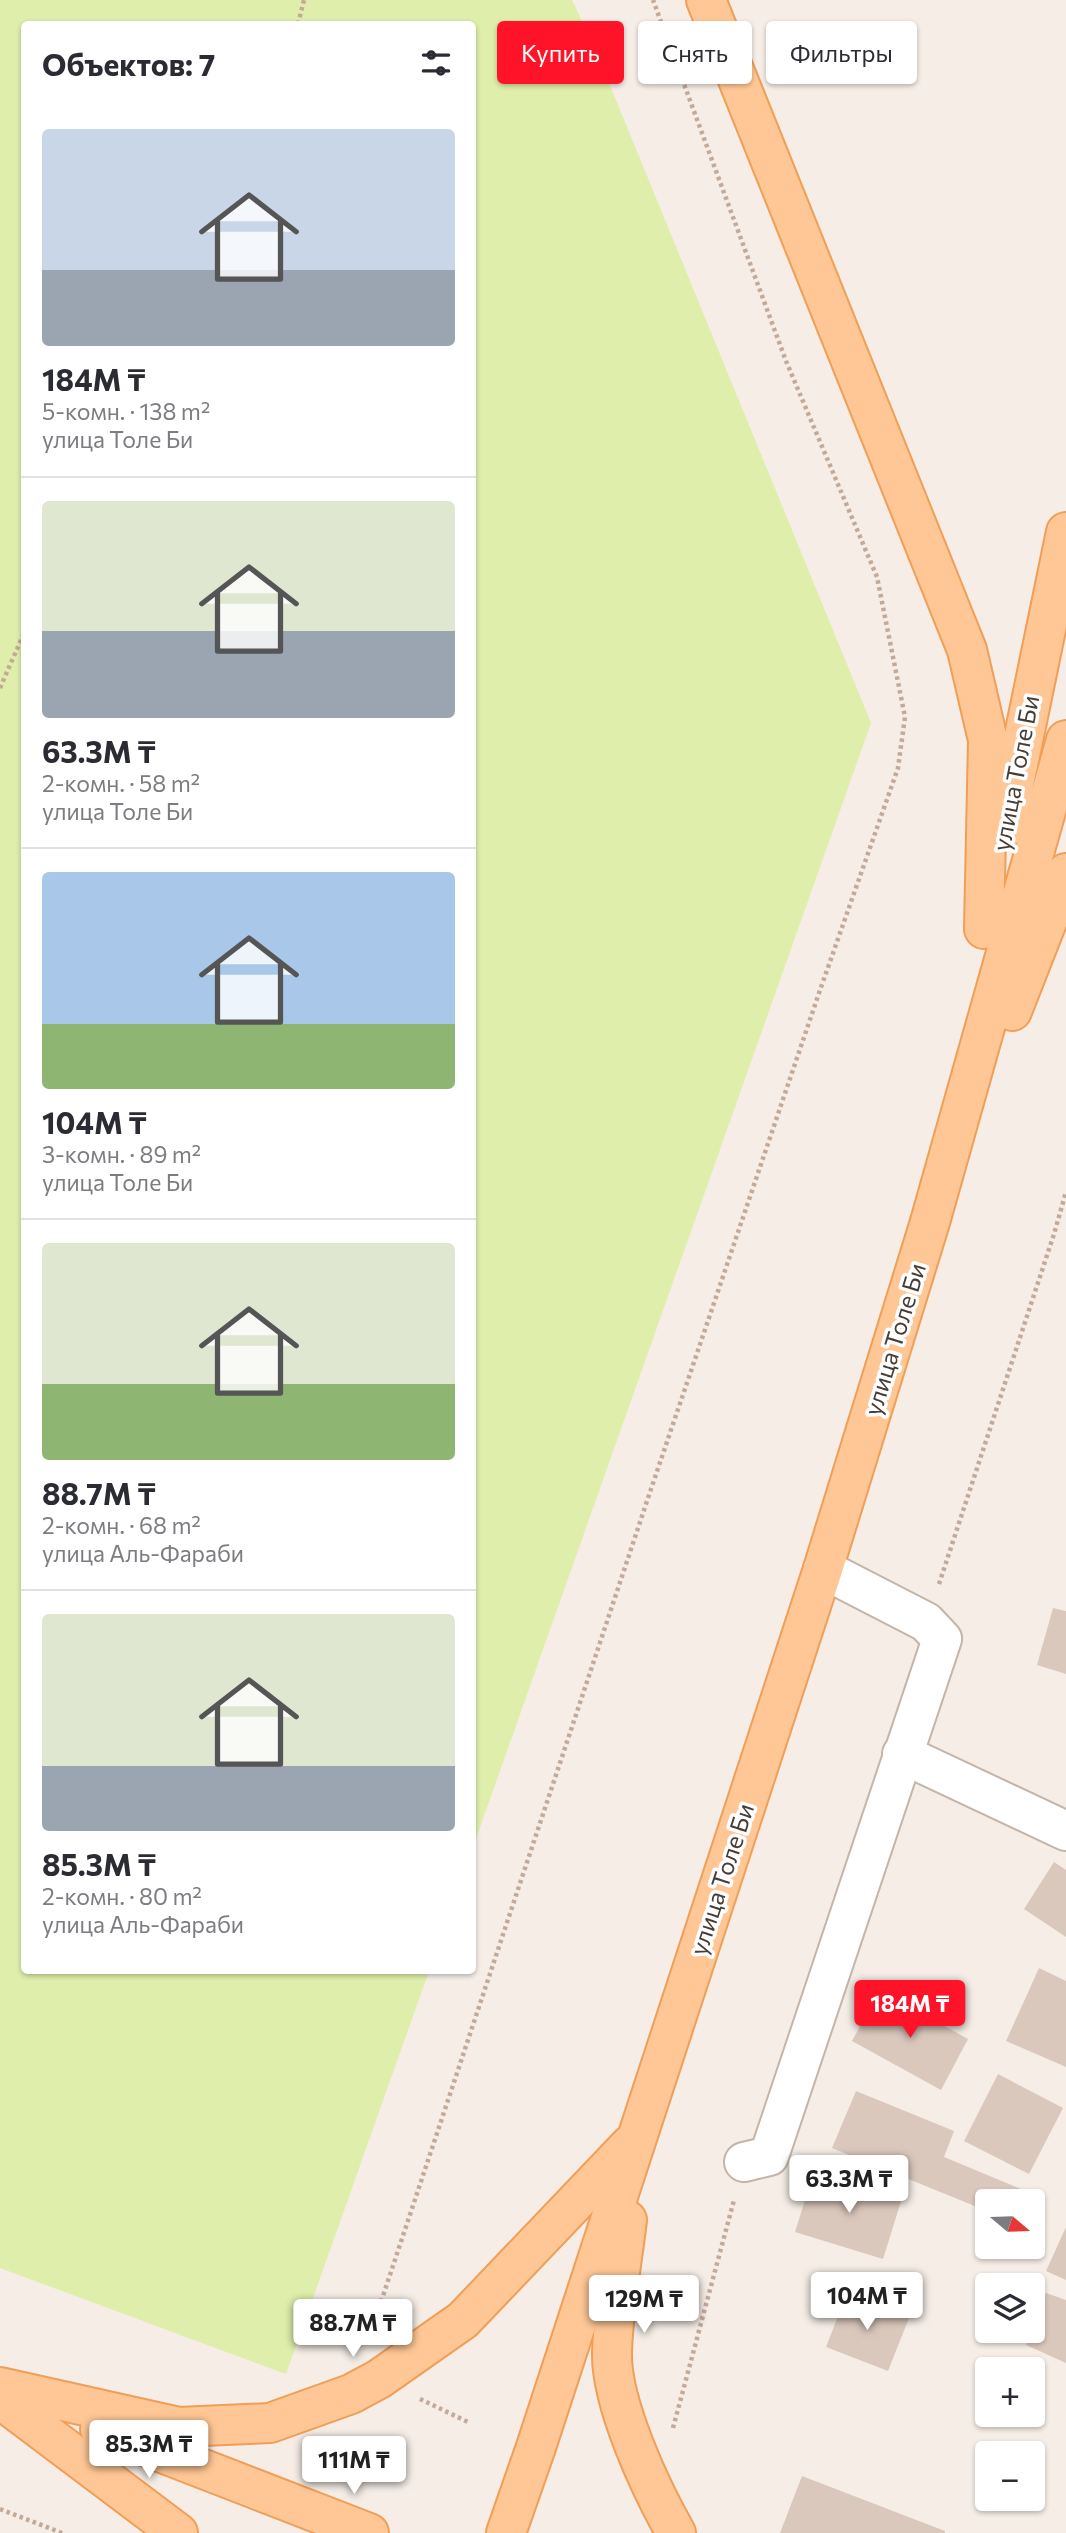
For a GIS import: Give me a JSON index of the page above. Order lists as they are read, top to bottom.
{
  "streets": {
    "main road": ["улица Толе Би"]
  },
  "north": "right",
  "page": {
    "chip": ["Купить", "Снять", "Фильтры"],
    "heading": "Объектов: 7",
    "list": [
      {
        "name": "184M ₸",
        "note": "5-комн. · 138 m² · улица Толе Би"
      },
      {
        "name": "63.3M ₸",
        "note": "2-комн. · 58 m² · улица Толе Би"
      },
      {
        "name": "104M ₸",
        "note": "3-комн. · 89 m² · улица Толе Би"
      },
      {
        "name": "88.7M ₸",
        "note": "2-комн. · 68 m² · улица Аль-Фараби"
      },
      {
        "name": "85.3M ₸",
        "note": "2-комн. · 80 m² · улица Аль-Фараби"
      }
    ],
    "price": [
      "184M ₸",
      "63.3M ₸",
      "104M ₸",
      "129M ₸",
      "88.7M ₸",
      "85.3M ₸",
      "111M ₸"
    ],
    "map_buttons": ["+", "−"]
  }
}
